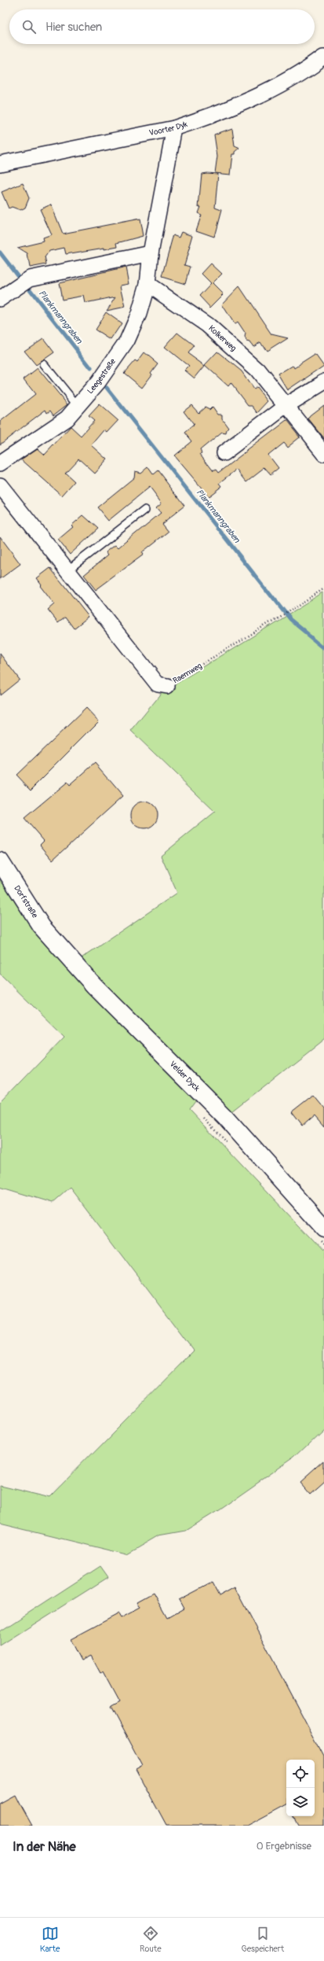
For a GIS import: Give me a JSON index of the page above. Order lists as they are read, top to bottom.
{
  "streets": {
    "main road": ["Dorfstraße", "Velder Dyck"],
    "street": [
      "Voorter Dyk",
      "Kolkerweg",
      "Leegestraße",
      "Raemweg"
    ]
  },
  "crossings": [
    ["Voorter Dyk", "Leegestraße"],
    ["Kolkerweg", "Leegestraße"],
    ["Dorfstraße", "Velder Dyck"]
  ],
  "water": ["Plankmanngraben"],
  "page": {
    "search": "Hier suchen",
    "heading": ["In der Nähe", "0 Ergebnisse"],
    "nav": ["Karte", "Route", "Gespeichert"]
  }
}
